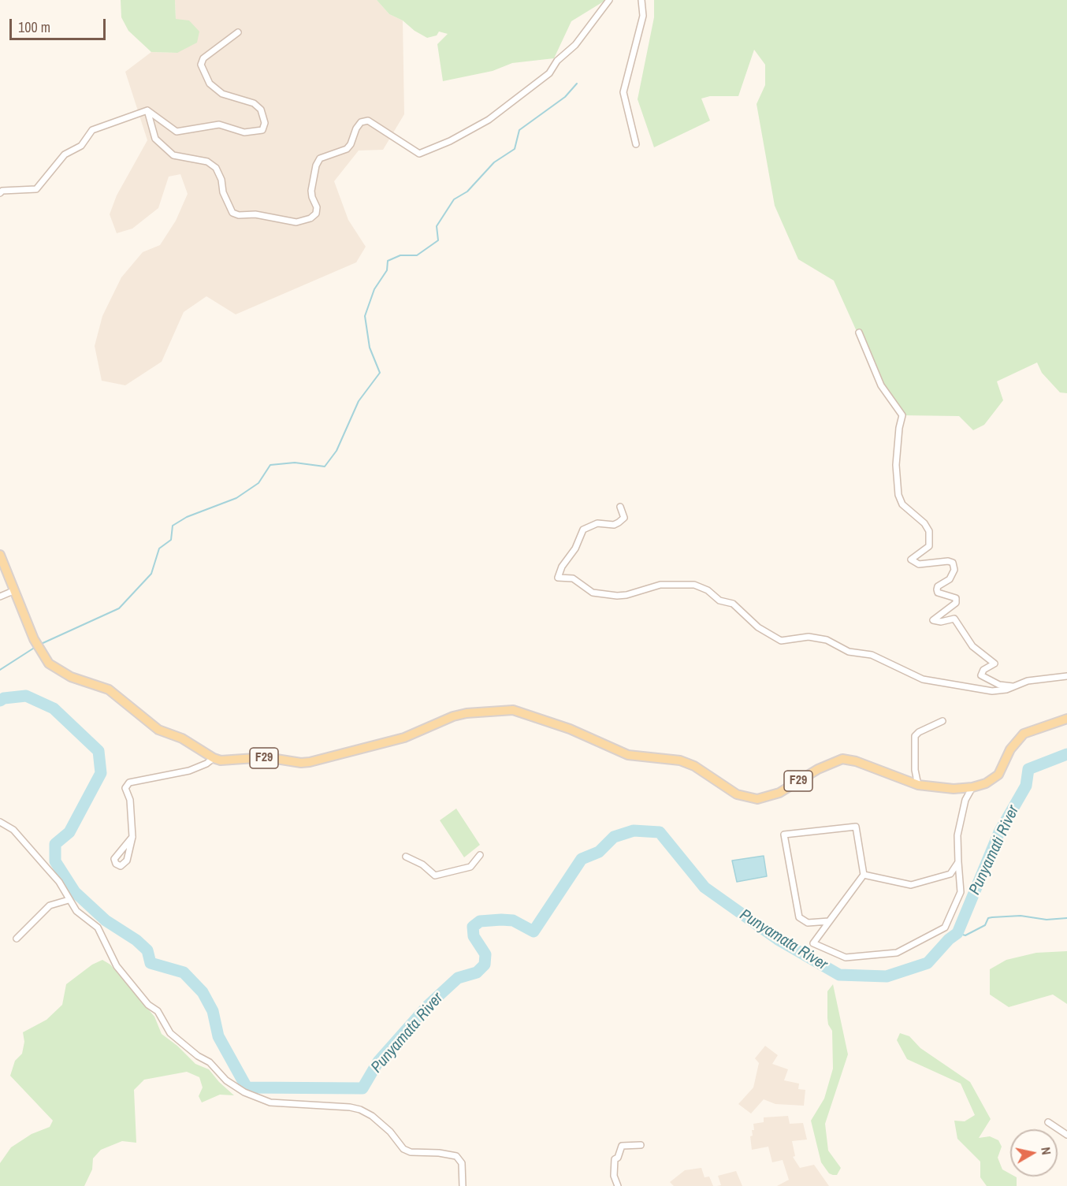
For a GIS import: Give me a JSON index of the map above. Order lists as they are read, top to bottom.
{
  "streets": {
    "main road": ["F29"]
  },
  "water": ["Punyamati River", "Punyamata River"],
  "scale_bar": "100 m",
  "north": "right"
}
